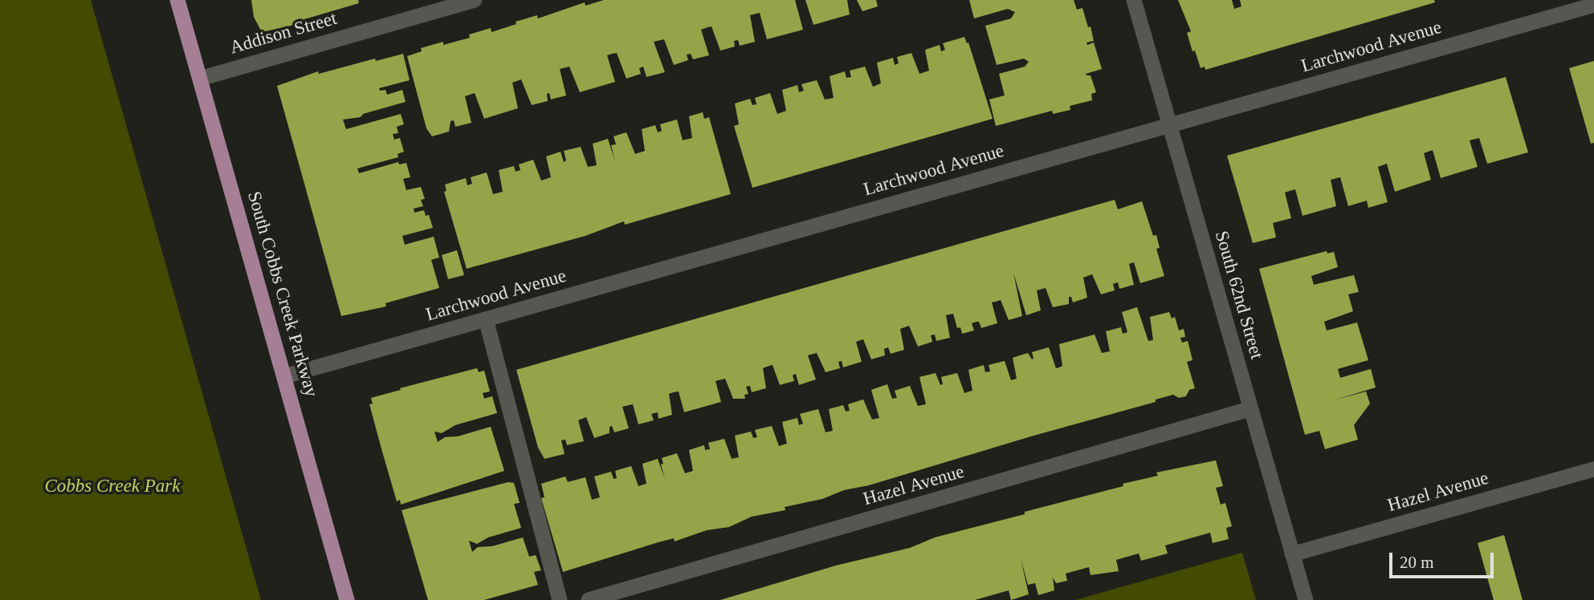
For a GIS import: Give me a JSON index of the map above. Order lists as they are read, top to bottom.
{
  "streets": {
    "main road": ["South Cobbs Creek Parkway"],
    "street": [
      "Addison Street",
      "Larchwood Avenue",
      "South 62nd Street",
      "Hazel Avenue"
    ]
  },
  "crossings": [
    ["Addison Street", "South Cobbs Creek Parkway"],
    ["Larchwood Avenue", "South Cobbs Creek Parkway"],
    ["Larchwood Avenue", "South 62nd Street"],
    ["South 62nd Street", "Hazel Avenue"]
  ],
  "parks": ["Cobbs Creek Park"],
  "scale_bar": "20 m"
}
